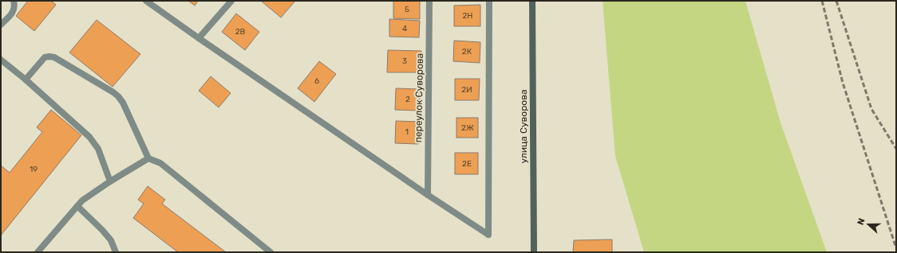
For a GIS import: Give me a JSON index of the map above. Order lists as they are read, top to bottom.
{
  "streets": {
    "main road": ["улица Суворова"],
    "street": ["переулок Суворова"]
  },
  "house_numbers": [
    "5",
    "2Н",
    "4",
    "2В",
    "2К",
    "3",
    "6",
    "2И",
    "2",
    "2Ж",
    "1",
    "2Е",
    "19"
  ],
  "north": "left"
}
